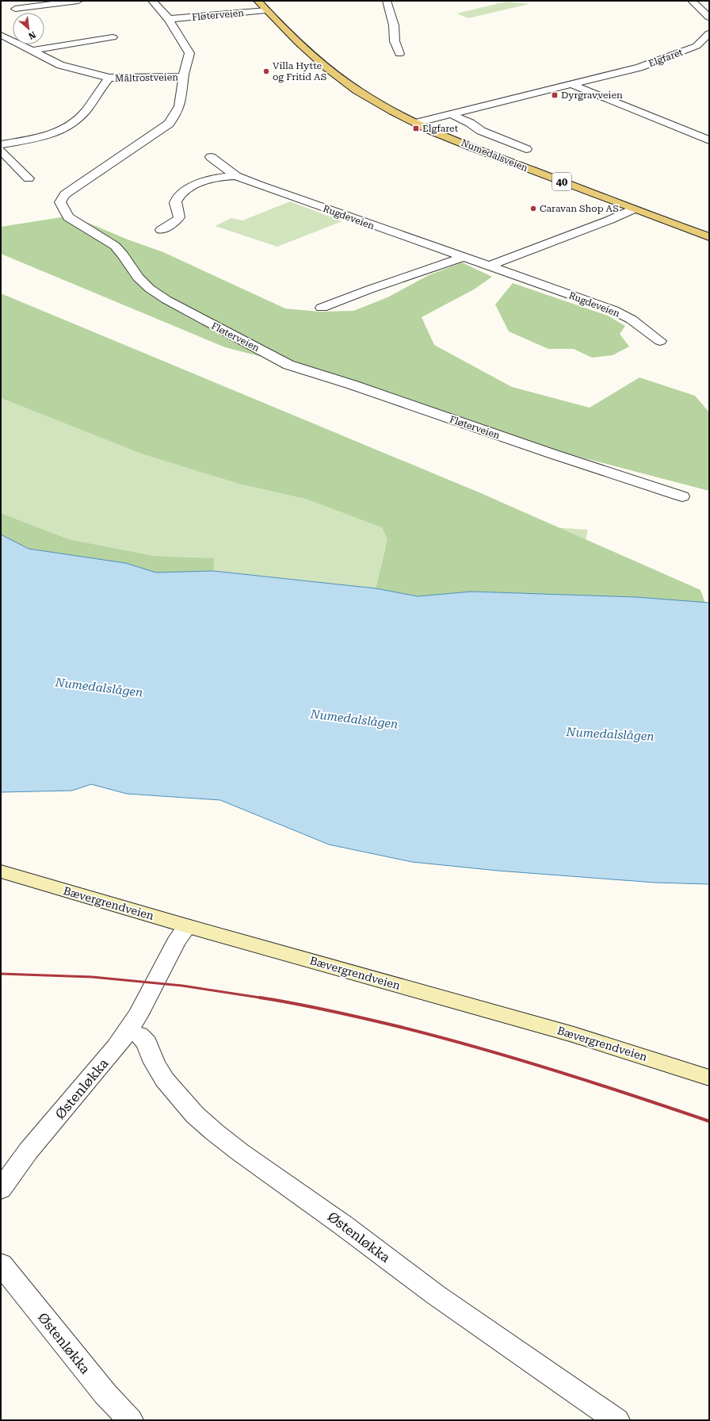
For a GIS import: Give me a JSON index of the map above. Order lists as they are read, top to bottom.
{
  "streets": {
    "main road": ["Numedalsveien", "40", "Bævergrendveien"],
    "street": [
      "Fløterveien",
      "Elgfaret",
      "Måltrostveien",
      "Rugdeveien",
      "Østenløkka"
    ]
  },
  "crossings": [
    ["Fløterveien", "Måltrostveien"],
    ["Fløterveien", "Numedalsveien"],
    ["Elgfaret", "Numedalsveien"],
    ["Bævergrendveien", "Østenløkka"]
  ],
  "water": ["Numedalslågen"],
  "places": {
    "other": ["Villa Hytte og Fritid AS", "Caravan Shop AS"],
    "transit": ["Dyrgravveien", "Elgfaret"]
  },
  "north": "bottom right"
}
